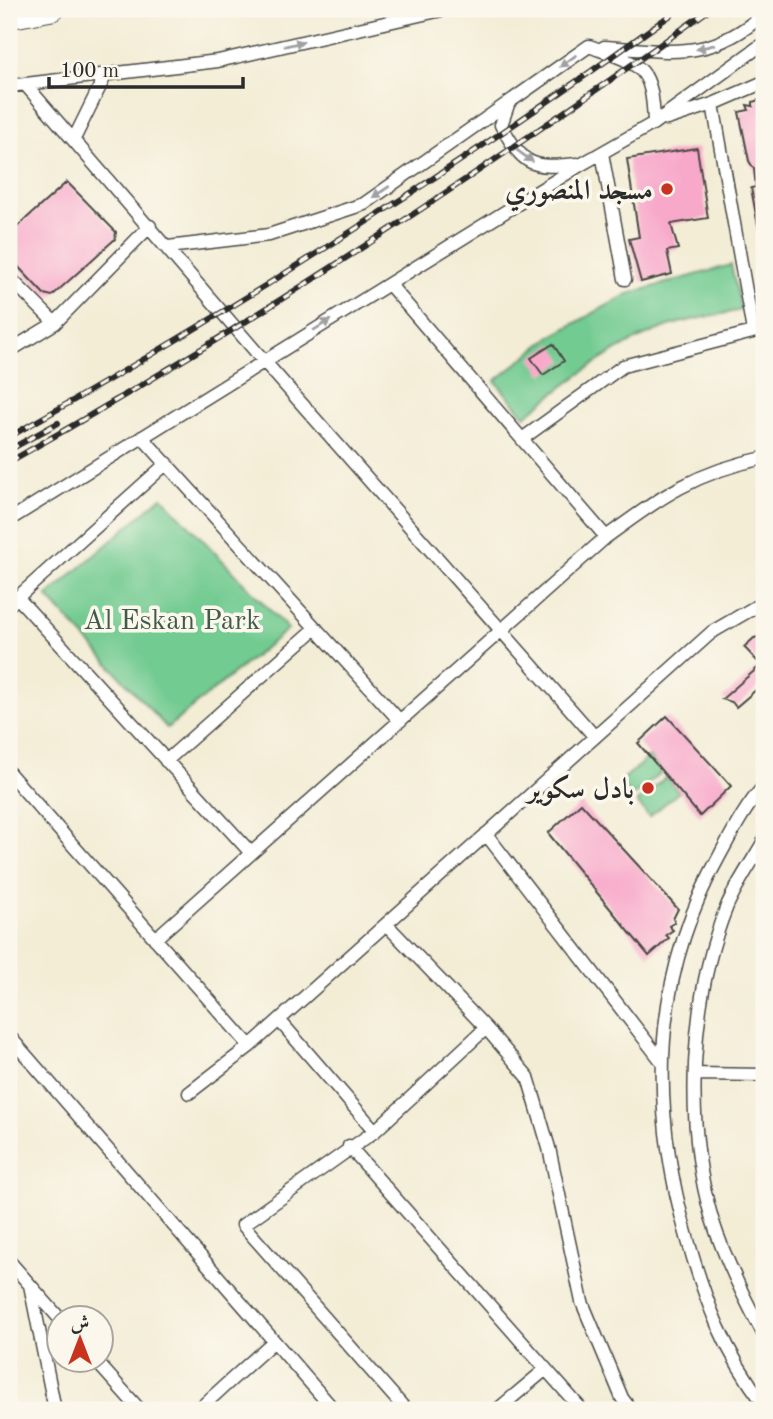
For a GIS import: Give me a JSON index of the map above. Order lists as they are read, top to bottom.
{
  "parks": ["Al Eskan Park"],
  "places": ["مسجد المنصوري", "بادل سكوير"],
  "scale_bar": "100 m",
  "north": "top"
}
